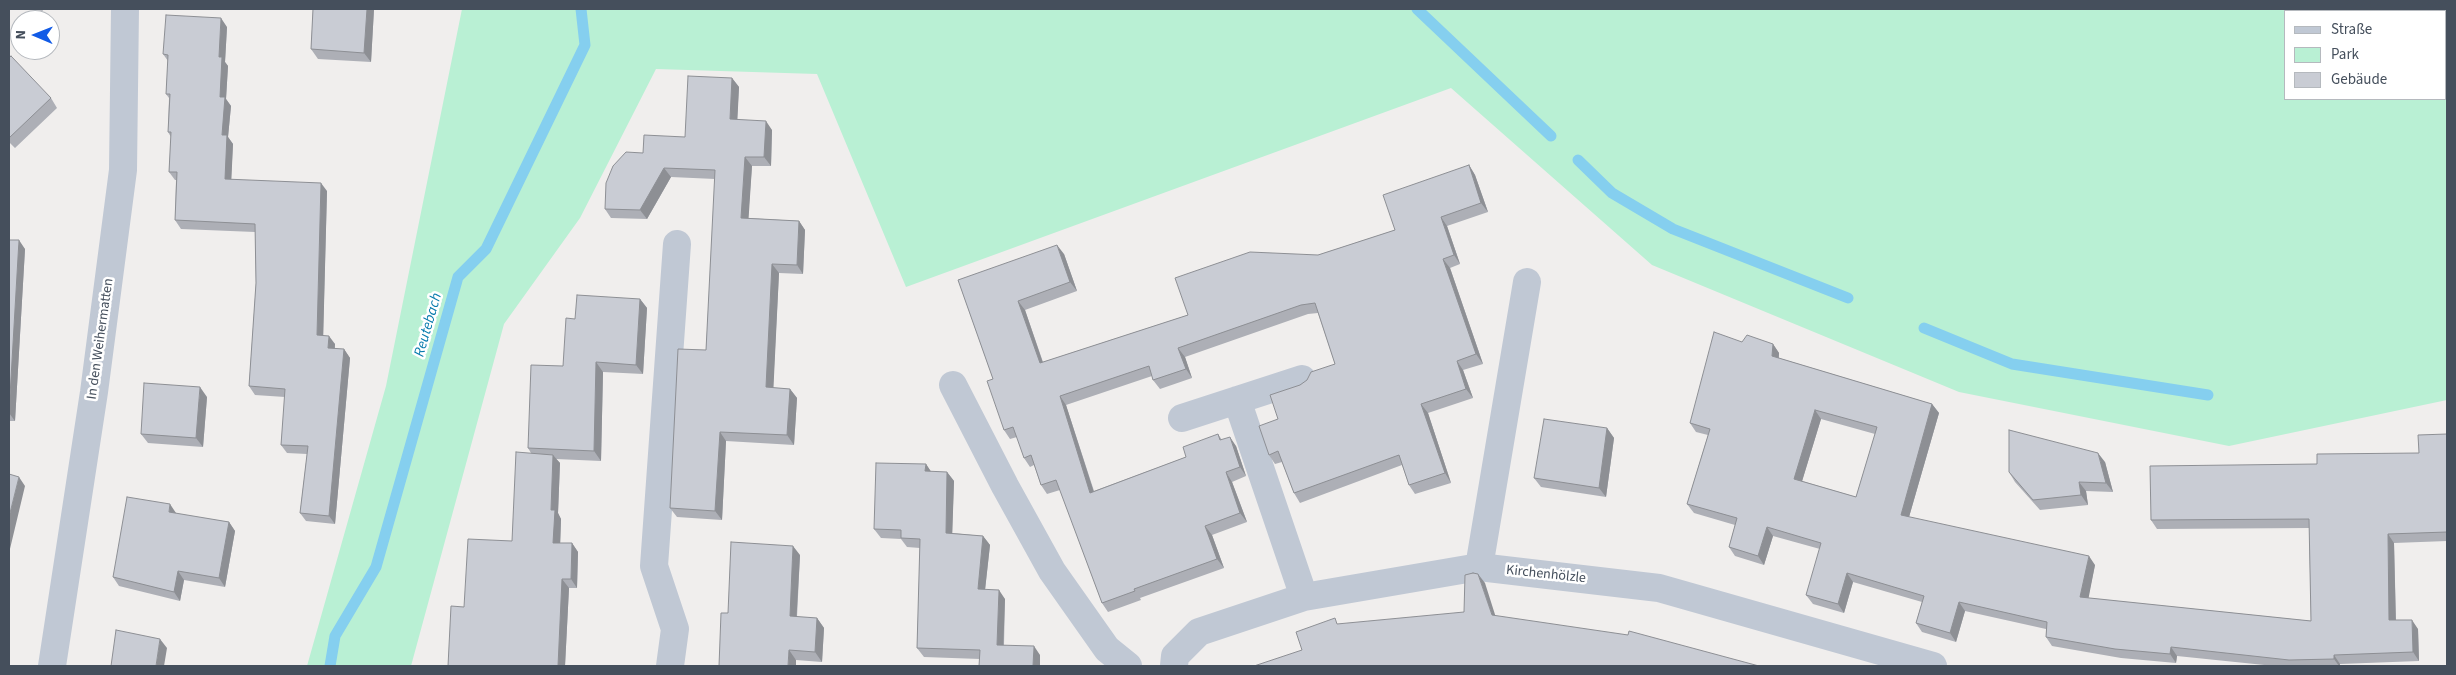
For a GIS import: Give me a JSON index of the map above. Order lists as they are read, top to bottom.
{
  "streets": {
    "street": ["In den Weihermatten", "Kirchenhölzle"]
  },
  "water": ["Reutebach"],
  "legend": ["Straße", "Park", "Gebäude"],
  "north": "left"
}
